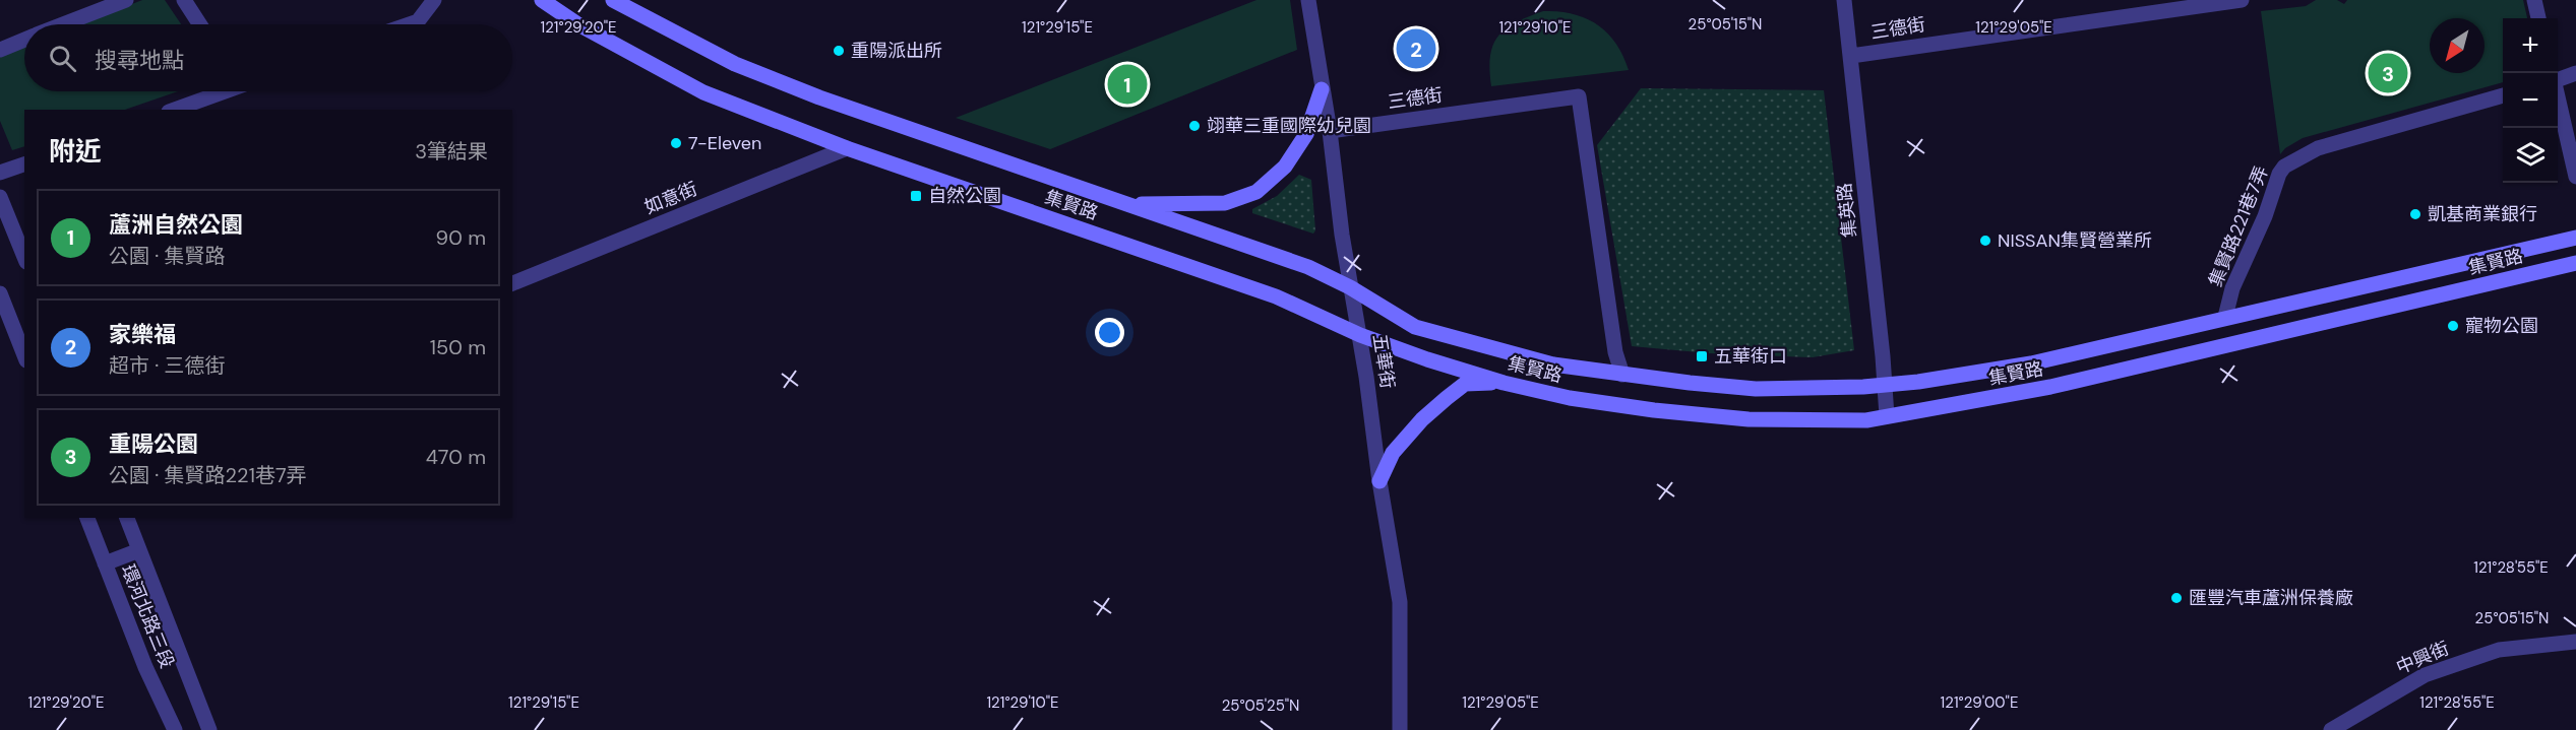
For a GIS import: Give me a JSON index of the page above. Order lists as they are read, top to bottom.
{
  "streets": {
    "main road": ["集賢路"],
    "street": [
      "三德街",
      "如意街",
      "集英路",
      "集賢路221巷7弄",
      "五華街",
      "環河北路三段",
      "中興街"
    ]
  },
  "crossings": [
    ["三德街", "集賢路"],
    ["三德街", "集英路"],
    ["三德街", "五華街"],
    ["如意街", "集賢路"],
    ["集賢路", "集英路"],
    ["集賢路", "集賢路221巷7弄"],
    ["集賢路", "五華街"]
  ],
  "places": {
    "other": [
      "重陽派出所",
      "翊華三重國際幼兒園",
      "7-Eleven",
      "凱基商業銀行",
      "NISSAN集賢營業所",
      "寵物公園",
      "匯豐汽車蘆洲保養廠"
    ],
    "transit": ["自然公園", "五華街口"]
  },
  "north": "bottom left",
  "page": {
    "map_buttons": ["+", "−"],
    "search": "搜尋地點",
    "pins": ["2", "3", "1"],
    "heading": ["附近", "3筆結果"],
    "list": [
      {
        "mark": "1",
        "name": "蘆洲自然公園",
        "note": "公園 · 集賢路",
        "value": "90 m"
      },
      {
        "mark": "2",
        "name": "家樂福",
        "note": "超市 · 三德街",
        "value": "150 m"
      },
      {
        "mark": "3",
        "name": "重陽公園",
        "note": "公園 · 集賢路221巷7弄",
        "value": "470 m"
      }
    ]
  },
  "coordinates": [
    "25°05'15\"N",
    "121°29'20\"E",
    "121°29'15\"E",
    "121°29'10\"E",
    "121°29'05\"E",
    "121°28'55\"E",
    "121°29'00\"E",
    "25°05'25\"N"
  ]
}
